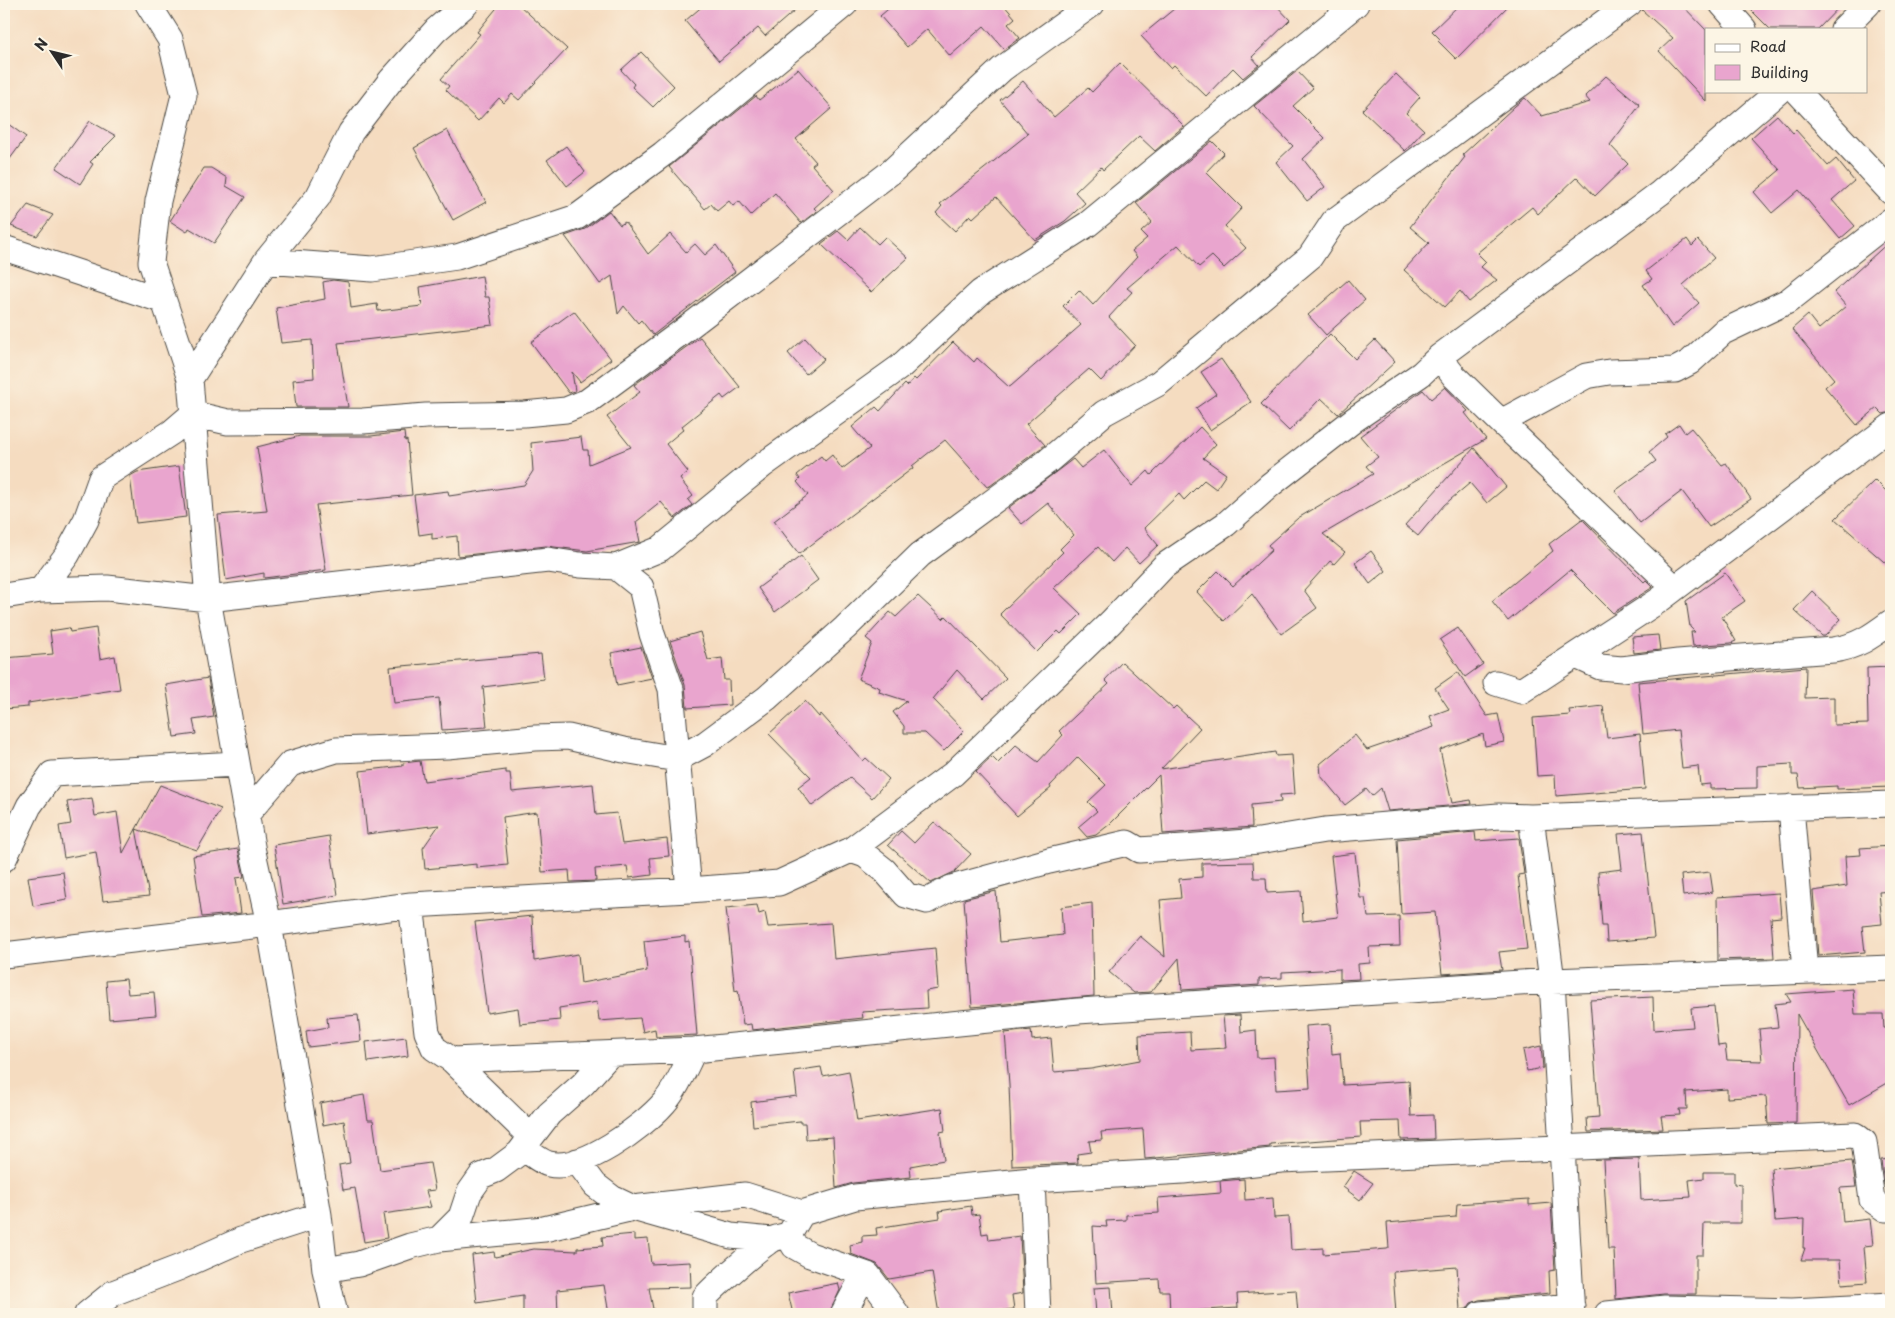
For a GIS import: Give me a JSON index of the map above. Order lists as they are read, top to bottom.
{
  "legend": ["Road", "Building"],
  "north": "top left"
}
